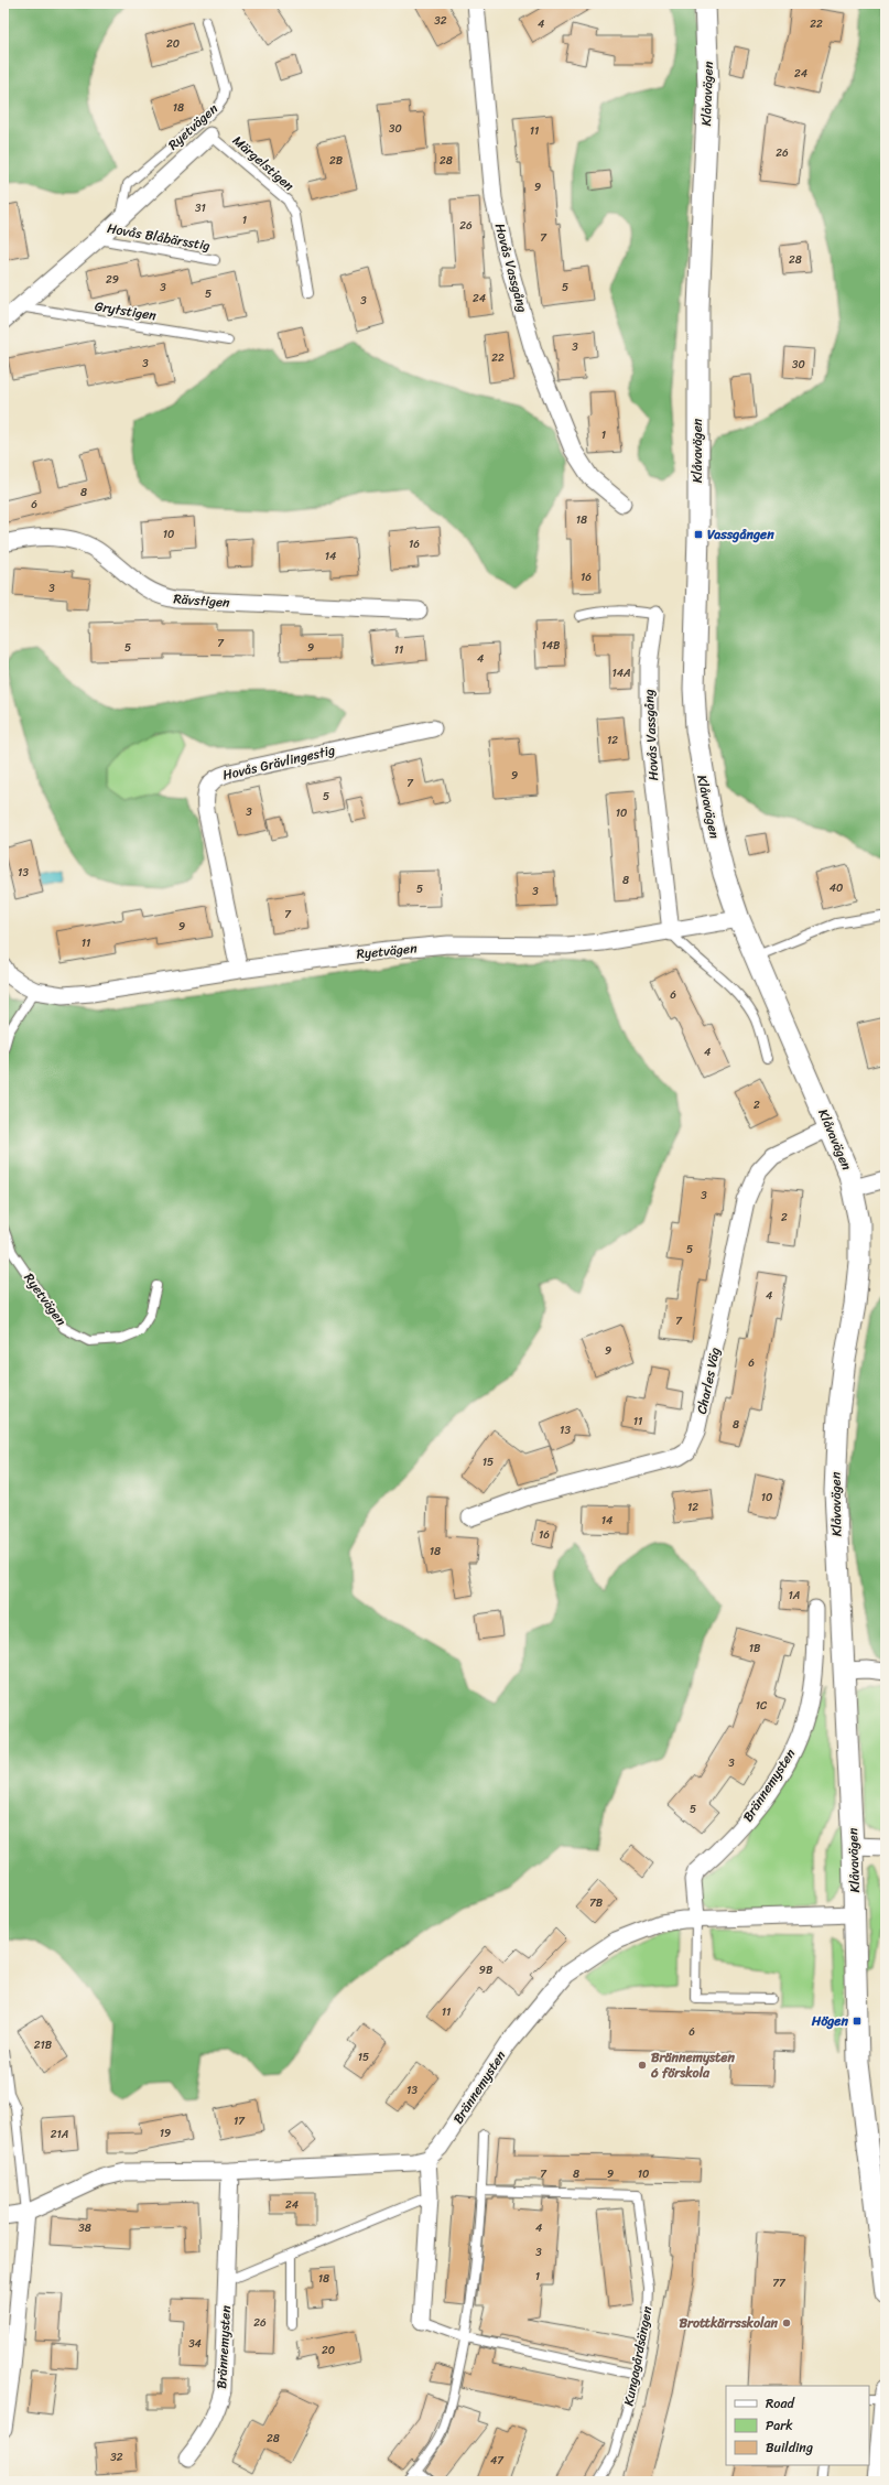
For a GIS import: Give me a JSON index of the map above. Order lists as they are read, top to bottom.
{
  "streets": {
    "street": [
      "Klåvavägen",
      "Ryetvägen",
      "Hovås Vassgång",
      "Rävstigen",
      "Hovås Grävlingestig",
      "Charles Väg",
      "Brännemysten"
    ],
    "lane": [
      "Märgelstigen",
      "Hovås Blåbärsstig",
      "Grytstigen",
      "Kungagårdsängen"
    ]
  },
  "crossings": [
    ["Klåvavägen", "Ryetvägen"],
    ["Klåvavägen", "Charles Väg"],
    ["Klåvavägen", "Brännemysten"],
    ["Ryetvägen", "Märgelstigen"],
    ["Ryetvägen", "Hovås Blåbärsstig"],
    ["Ryetvägen", "Hovås Vassgång"],
    ["Ryetvägen", "Grytstigen"],
    ["Ryetvägen", "Hovås Grävlingestig"]
  ],
  "places": {
    "transit": ["Vassgången", "Högen"],
    "other": ["Brännemysten 6 förskola", "Brottkärrsskolan"]
  },
  "house_numbers": [
    "32",
    "4",
    "22",
    "20",
    "24",
    "18",
    "30",
    "11",
    "26",
    "2B",
    "28",
    "9",
    "31",
    "1",
    "26",
    "7",
    "28",
    "29",
    "3",
    "5",
    "5",
    "24",
    "3",
    "3",
    "22",
    "3",
    "30",
    "1",
    "8",
    "6",
    "18",
    "10",
    "16",
    "14",
    "16",
    "3",
    "7",
    "14B",
    "5",
    "9",
    "11",
    "4",
    "14A",
    "12",
    "9",
    "7",
    "5",
    "3",
    "10",
    "13",
    "8",
    "40",
    "5",
    "3",
    "7",
    "9",
    "11",
    "6",
    "4",
    "2",
    "3",
    "2",
    "5",
    "4",
    "7",
    "9",
    "6",
    "11",
    "8",
    "13",
    "15",
    "10",
    "12",
    "14",
    "16",
    "18",
    "1A",
    "1B",
    "1C",
    "3",
    "5",
    "7B",
    "9B",
    "11",
    "6",
    "21B",
    "15",
    "13",
    "17",
    "19",
    "21A",
    "7",
    "8",
    "9",
    "10",
    "24",
    "38",
    "4",
    "3",
    "1",
    "18",
    "77",
    "26",
    "34",
    "20",
    "28",
    "32",
    "47"
  ],
  "legend": ["Road", "Park", "Building"]
}
